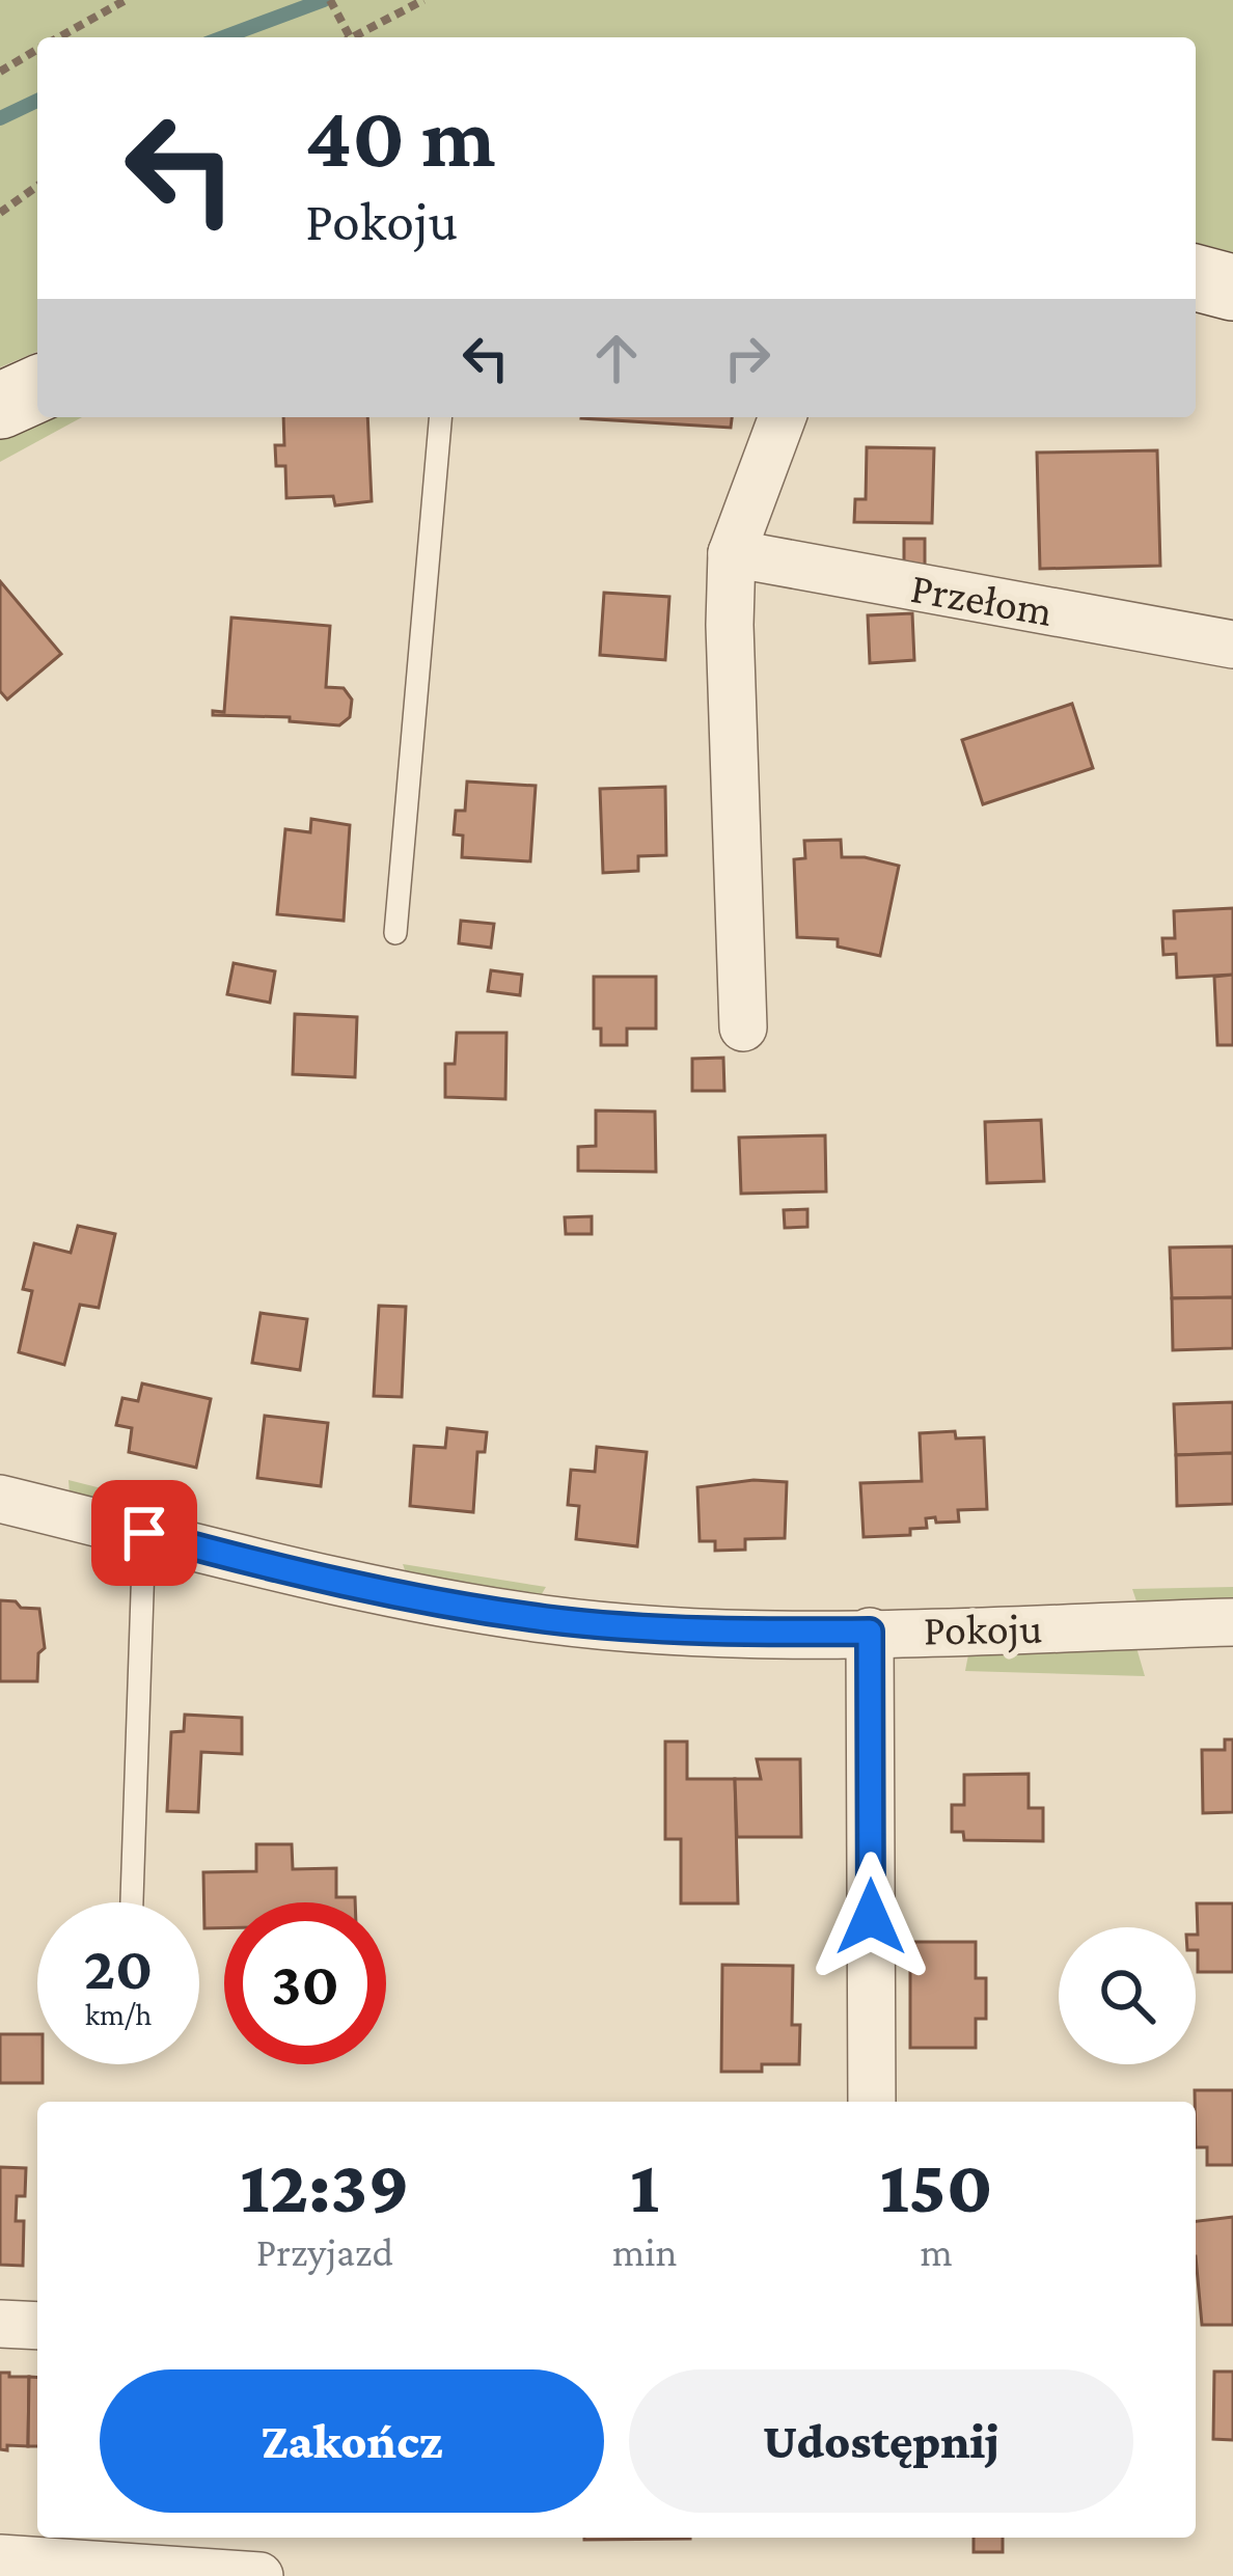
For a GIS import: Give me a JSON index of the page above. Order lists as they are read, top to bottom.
{
  "streets": {
    "street": ["Przełom", "Pokoju"]
  },
  "page": {
    "turn": ["40 m", "Pokoju"],
    "speed": "20 km/h",
    "limit": "30",
    "eta": [
      "12:39",
      "Przyjazd",
      "1",
      "min",
      "150",
      "m"
    ],
    "buttons": ["Zakończ", "Udostępnij"]
  }
}
